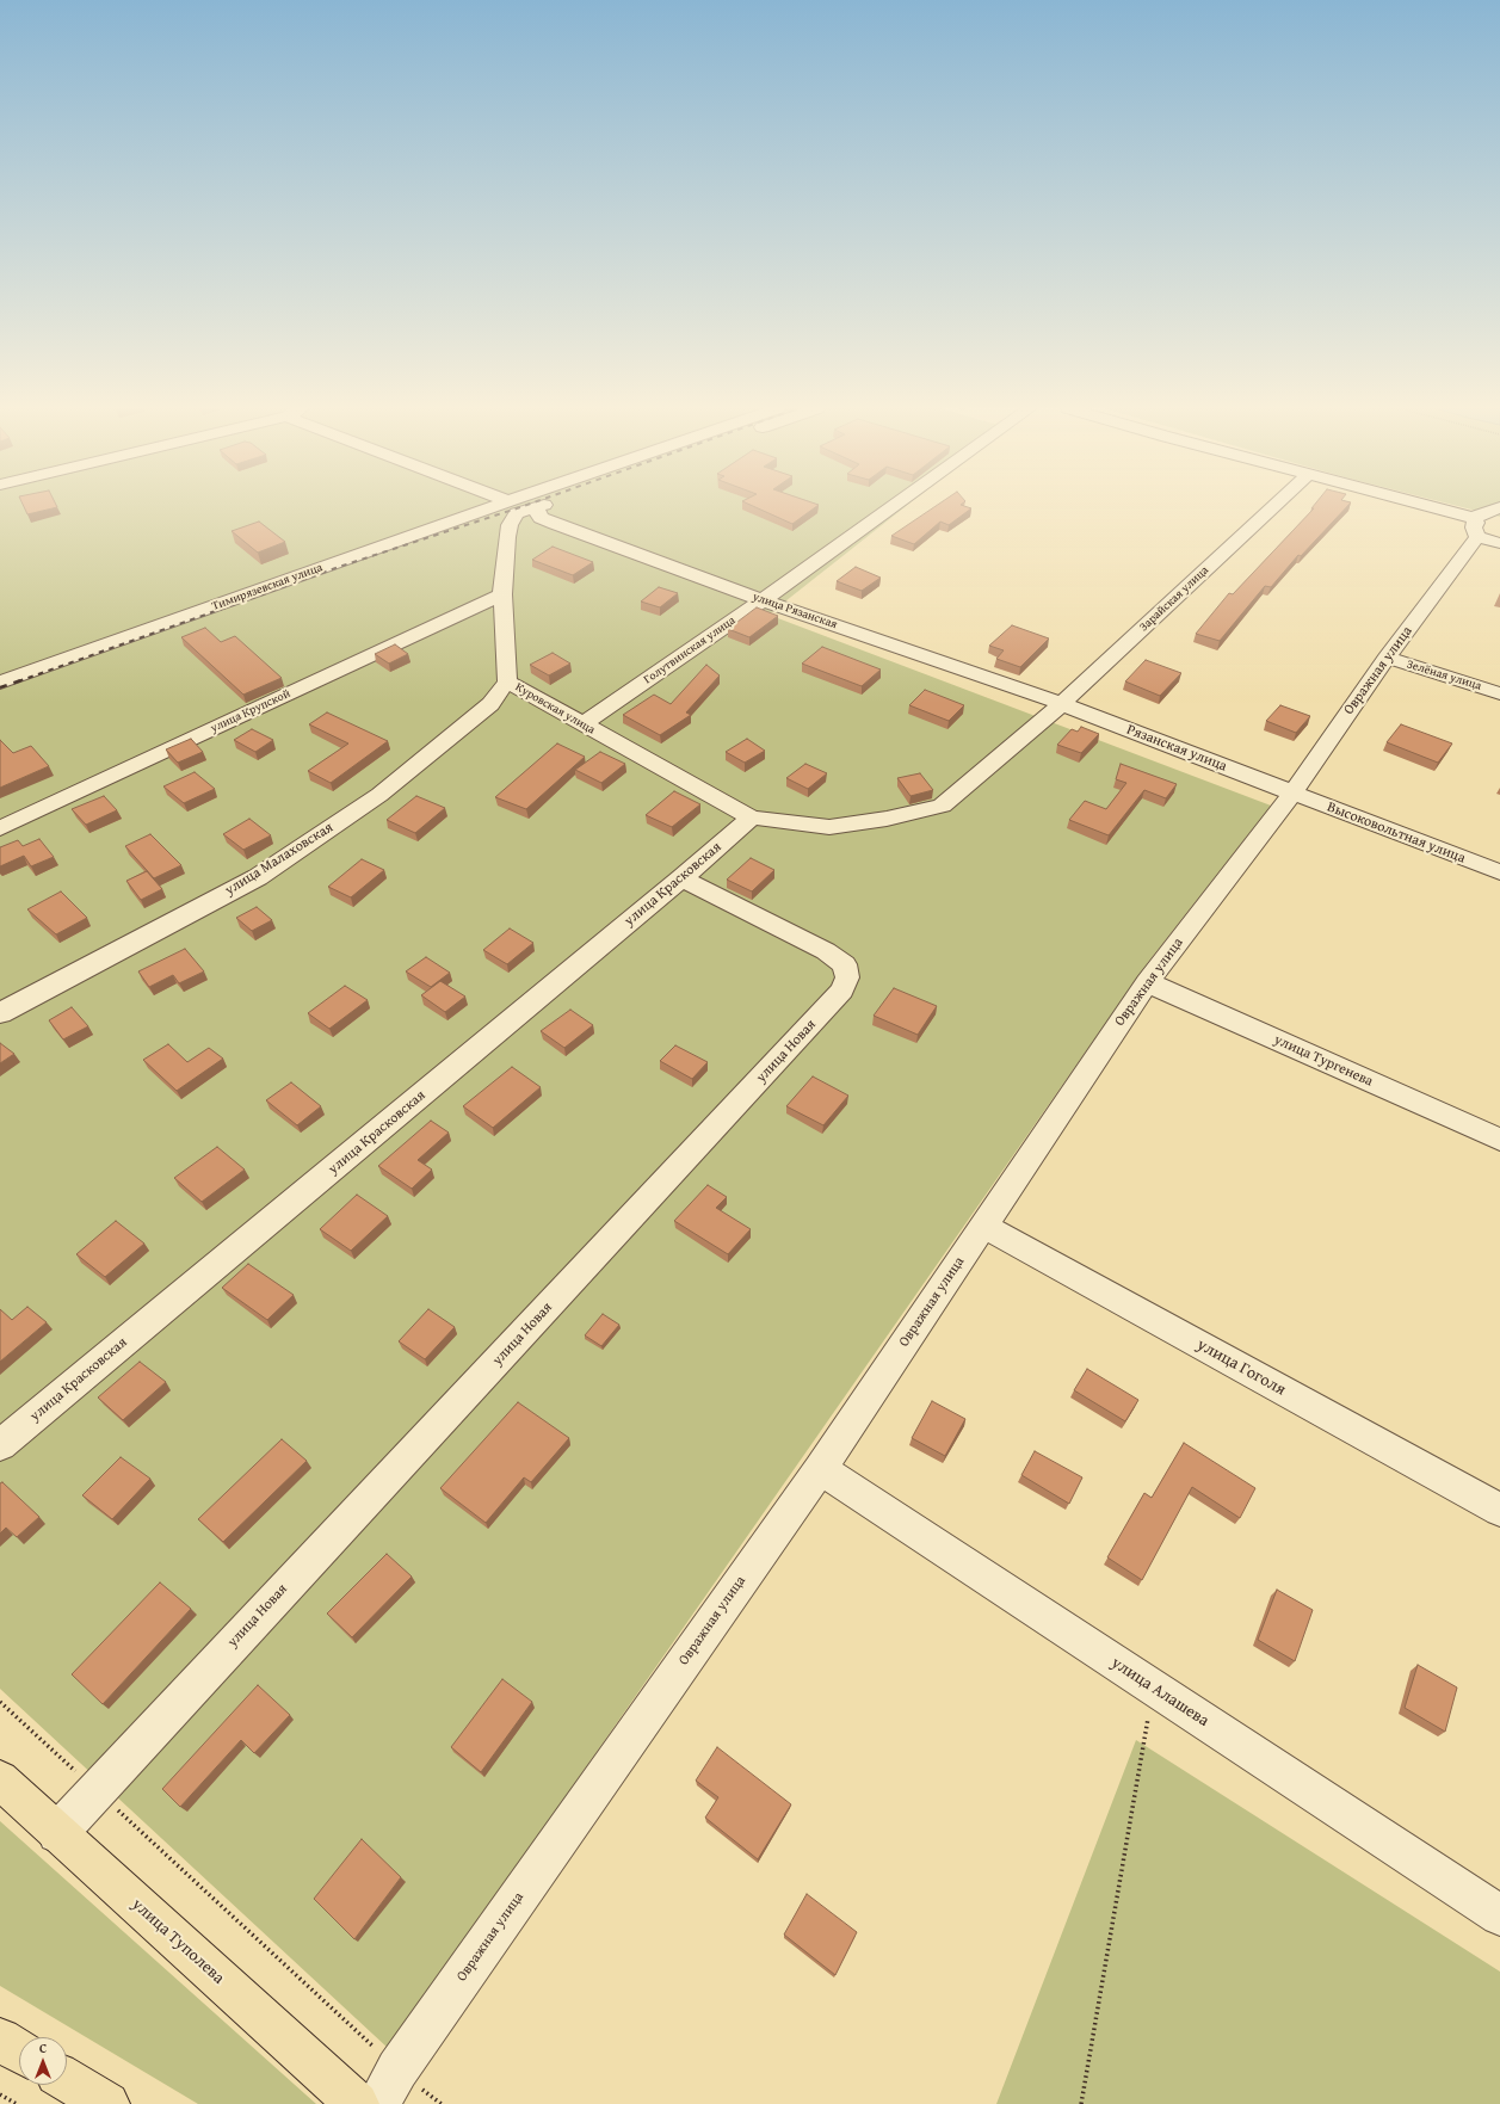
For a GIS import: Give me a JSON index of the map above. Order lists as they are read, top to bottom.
{
  "streets": {
    "main road": ["улица Туполева"],
    "street": [
      "Тимирязевская улица",
      "Зарайская улица",
      "улица Рязанская",
      "Голутвинская улица",
      "Овражная улица",
      "Зелёная улица",
      "Куровская улица",
      "улица Крупской",
      "Рязанская улица",
      "Высоковольтная улица",
      "улица Малаховская",
      "улица Красковская",
      "улица Новая",
      "улица Тургенева",
      "улица Гоголя",
      "улица Алашева"
    ]
  },
  "crossings": [
    ["Тимирязевская улица", "Куровская улица"],
    ["Зарайская улица", "улица Рязанская"],
    ["Зарайская улица", "Куровская улица"],
    ["Зарайская улица", "Рязанская улица"],
    ["Зарайская улица", "улица Красковская"],
    ["улица Рязанская", "Голутвинская улица"],
    ["улица Рязанская", "Рязанская улица"],
    ["Голутвинская улица", "Куровская улица"],
    ["Овражная улица", "Зелёная улица"],
    ["Овражная улица", "Рязанская улица"],
    ["Овражная улица", "Высоковольтная улица"],
    ["Овражная улица", "улица Тургенева"],
    ["Овражная улица", "улица Гоголя"],
    ["Овражная улица", "улица Алашева"],
    ["Куровская улица", "улица Крупской"],
    ["Куровская улица", "улица Малаховская"],
    ["Куровская улица", "улица Красковская"],
    ["Рязанская улица", "Высоковольтная улица"],
    ["улица Красковская", "улица Новая"],
    ["улица Новая", "улица Туполева"]
  ],
  "north": "top"
}
